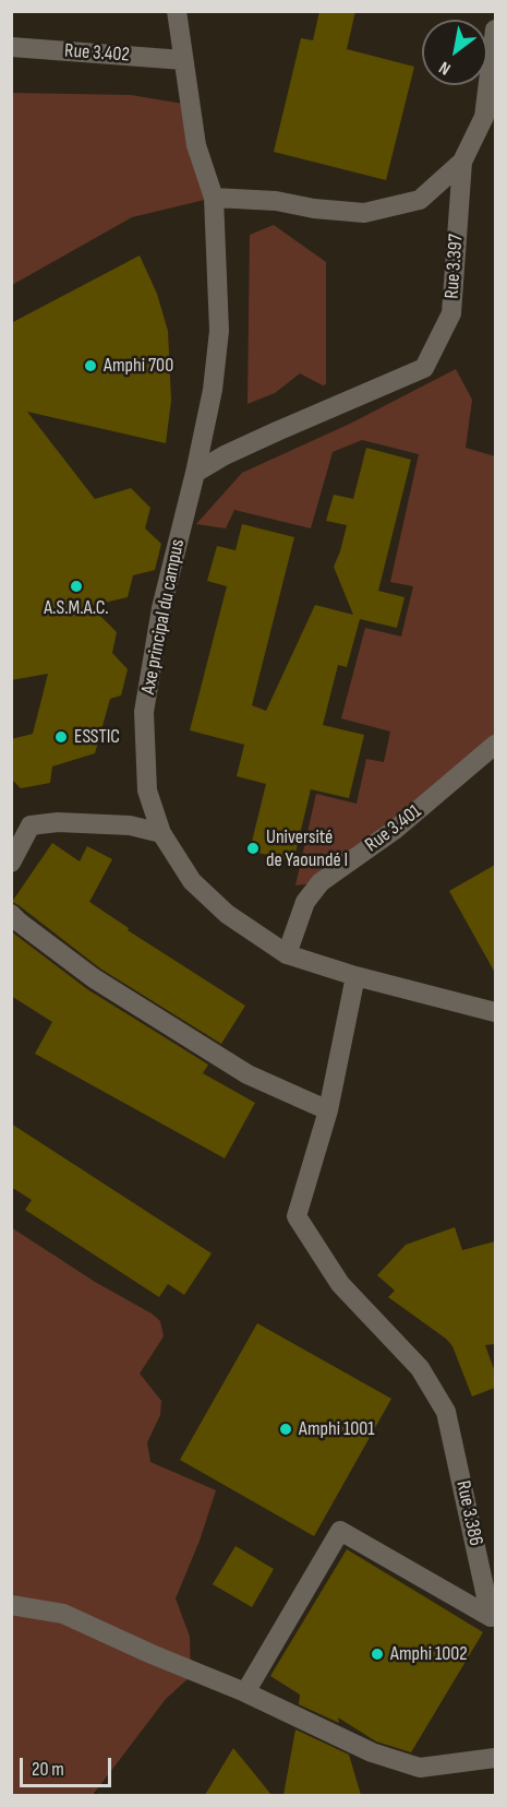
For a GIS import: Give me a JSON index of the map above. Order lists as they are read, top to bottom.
{
  "streets": {
    "street": [
      "Rue 3.402",
      "Rue 3.397",
      "Axe principal du campus",
      "Rue 3.401",
      "Rue 3.386"
    ]
  },
  "crossings": [
    ["Rue 3.402", "Axe principal du campus"],
    ["Rue 3.397", "Axe principal du campus"],
    ["Axe principal du campus", "Rue 3.401"],
    ["Axe principal du campus", "Rue 3.386"]
  ],
  "places": [
    "Amphi 700",
    "A.S.M.A.C.",
    "ESSTIC",
    "Université de Yaoundé I",
    "Amphi 1001",
    "Amphi 1002"
  ],
  "scale_bar": "20 m",
  "north": "bottom left"
}
